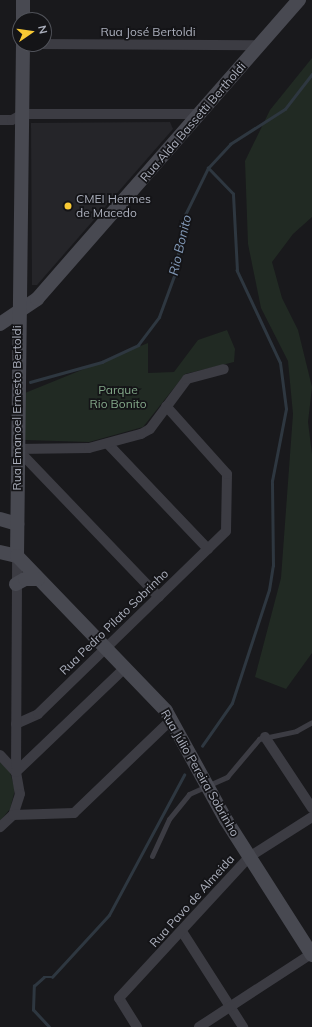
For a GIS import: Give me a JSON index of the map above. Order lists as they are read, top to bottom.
{
  "streets": {
    "main road": ["Rua Alda Bassetti Bertholdi", "Rua Emanoel Ernesto Bertoldi", "Rua Júlio Pereira Sobrinho"],
    "street": ["Rua José Bertoldi", "Rua Pedro Pilato Sobrinho", "Rua Pavo de Almeida"]
  },
  "crossings": [
    ["Rua José Bertoldi", "Rua Alda Bassetti Bertholdi"],
    ["Rua Alda Bassetti Bertholdi", "Rua Emanoel Ernesto Bertoldi"],
    ["Rua Emanoel Ernesto Bertoldi", "Rua Pedro Pilato Sobrinho"],
    ["Rua Emanoel Ernesto Bertoldi", "Rua Júlio Pereira Sobrinho"],
    ["Rua Pedro Pilato Sobrinho", "Rua Júlio Pereira Sobrinho"],
    ["Rua Júlio Pereira Sobrinho", "Rua Pavo de Almeida"]
  ],
  "water": ["Rio Bonito"],
  "parks": ["Parque Rio Bonito"],
  "places": ["CMEI Hermes de Macedo"],
  "north": "right"
}
